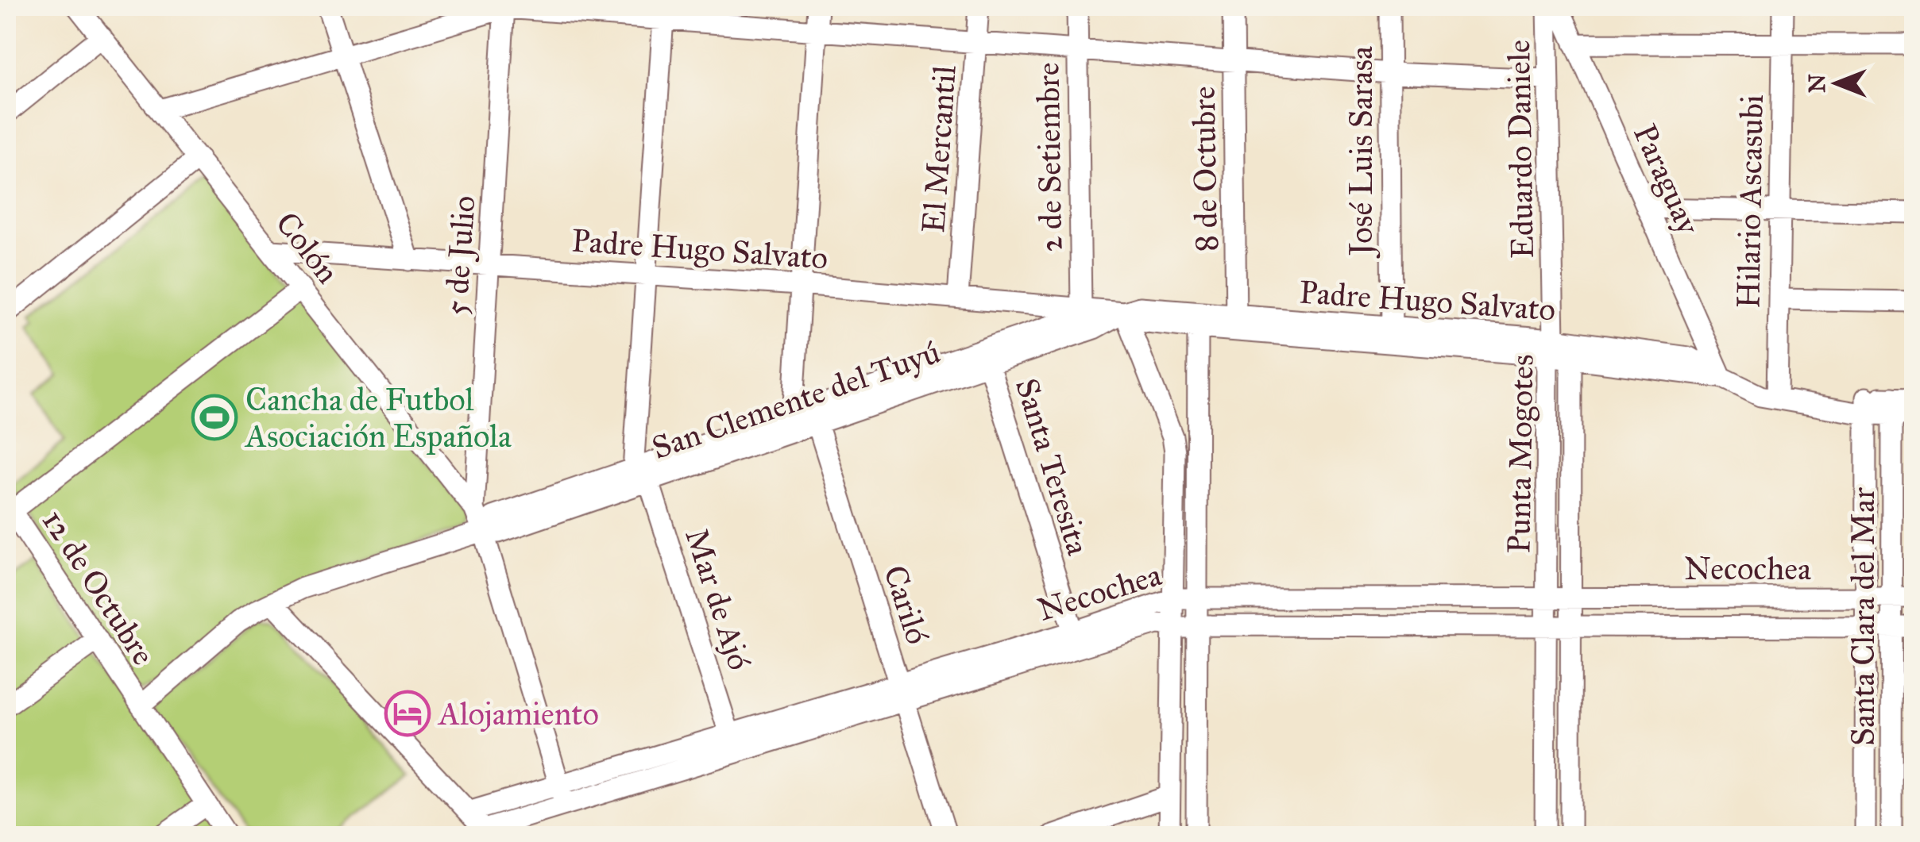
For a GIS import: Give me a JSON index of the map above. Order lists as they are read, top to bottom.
{
  "streets": {
    "street": [
      "El Mercantil",
      "Eduardo Daniele",
      "José Luis Sarasa",
      "2 de Setiembre",
      "8 de Octubre",
      "Paraguay",
      "Hilario Ascasubi",
      "Colón",
      "Padre Hugo Salvato",
      "5 de Julio",
      "San Clemente del Tuyú",
      "Punta Mogotes",
      "Santa Teresita",
      "Necochea",
      "12 de Octubre",
      "Mar de Ajó",
      "Cariló",
      "Santa Clara del Mar"
    ]
  },
  "crossings": [
    ["El Mercantil", "Padre Hugo Salvato"],
    ["Eduardo Daniele", "Padre Hugo Salvato"],
    ["Eduardo Daniele", "Punta Mogotes"],
    ["José Luis Sarasa", "Padre Hugo Salvato"],
    ["2 de Setiembre", "Padre Hugo Salvato"],
    ["2 de Setiembre", "San Clemente del Tuyú"],
    ["8 de Octubre", "Padre Hugo Salvato"],
    ["Paraguay", "Padre Hugo Salvato"],
    ["Hilario Ascasubi", "Padre Hugo Salvato"],
    ["Colón", "Padre Hugo Salvato"],
    ["Colón", "5 de Julio"],
    ["Colón", "San Clemente del Tuyú"],
    ["Colón", "Necochea"],
    ["Padre Hugo Salvato", "5 de Julio"],
    ["Padre Hugo Salvato", "San Clemente del Tuyú"],
    ["Padre Hugo Salvato", "Punta Mogotes"],
    ["Padre Hugo Salvato", "Santa Clara del Mar"],
    ["San Clemente del Tuyú", "Santa Teresita"],
    ["San Clemente del Tuyú", "12 de Octubre"],
    ["San Clemente del Tuyú", "Mar de Ajó"],
    ["San Clemente del Tuyú", "Cariló"],
    ["Punta Mogotes", "Necochea"],
    ["Santa Teresita", "Necochea"],
    ["Necochea", "Mar de Ajó"],
    ["Necochea", "Cariló"],
    ["Necochea", "Santa Clara del Mar"]
  ],
  "places": {
    "sports": ["Cancha de Futbol Asociación Española"],
    "hotel": ["Alojamiento"]
  },
  "north": "left"
}
